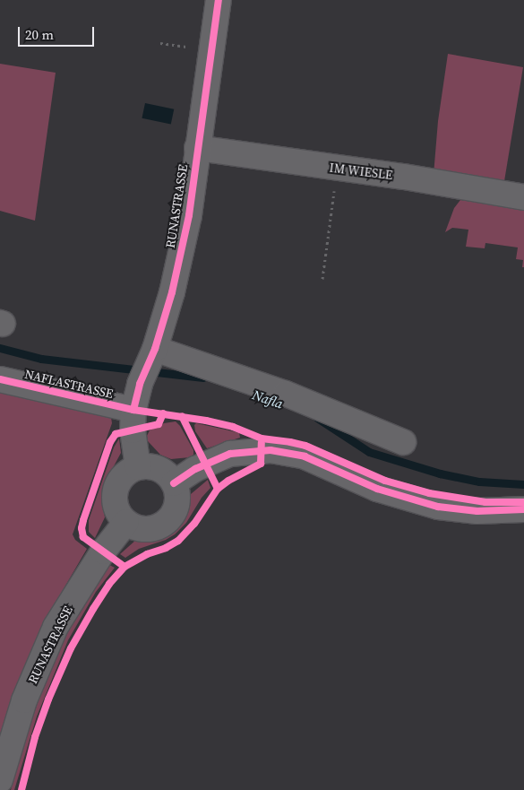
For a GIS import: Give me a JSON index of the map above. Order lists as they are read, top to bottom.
{
  "streets": {
    "street": ["IM WIESLE", "RUNASTRASSE", "NAFLASTRASSE"]
  },
  "crossings": [
    ["IM WIESLE", "RUNASTRASSE"],
    ["RUNASTRASSE", "NAFLASTRASSE"]
  ],
  "water": ["Nafla"],
  "scale_bar": "20 m"
}
